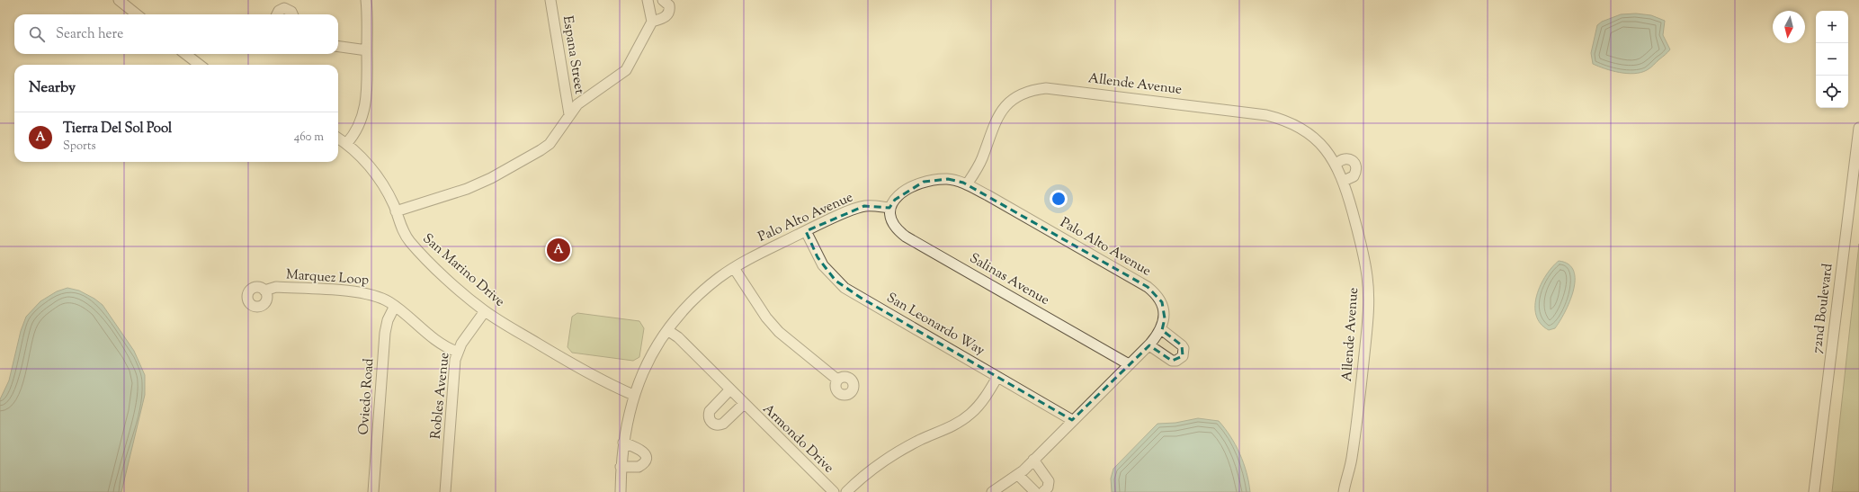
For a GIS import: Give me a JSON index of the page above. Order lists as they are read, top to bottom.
{
  "streets": {
    "street": [
      "Espana Street",
      "Allende Avenue",
      "Palo Alto Avenue",
      "San Marino Drive",
      "Marquez Loop",
      "Salinas Avenue",
      "72nd Boulevard",
      "San Leonardo Way",
      "Robles Avenue",
      "Oviedo Road",
      "Armondo Drive"
    ]
  },
  "crossings": [
    ["Allende Avenue", "Palo Alto Avenue"],
    ["Palo Alto Avenue", "San Marino Drive"],
    ["Palo Alto Avenue", "Salinas Avenue"],
    ["Palo Alto Avenue", "San Leonardo Way"],
    ["Palo Alto Avenue", "Armondo Drive"],
    ["San Marino Drive", "Robles Avenue"],
    ["Marquez Loop", "Robles Avenue"],
    ["Marquez Loop", "Oviedo Road"]
  ],
  "north": "bottom",
  "page": {
    "map_buttons": ["+", "−"],
    "search": "Search here",
    "heading": "Nearby",
    "list": [
      {
        "mark": "A",
        "name": "Tierra Del Sol Pool",
        "note": "Sports",
        "value": "460 m"
      }
    ],
    "pins": "A"
  }
}
